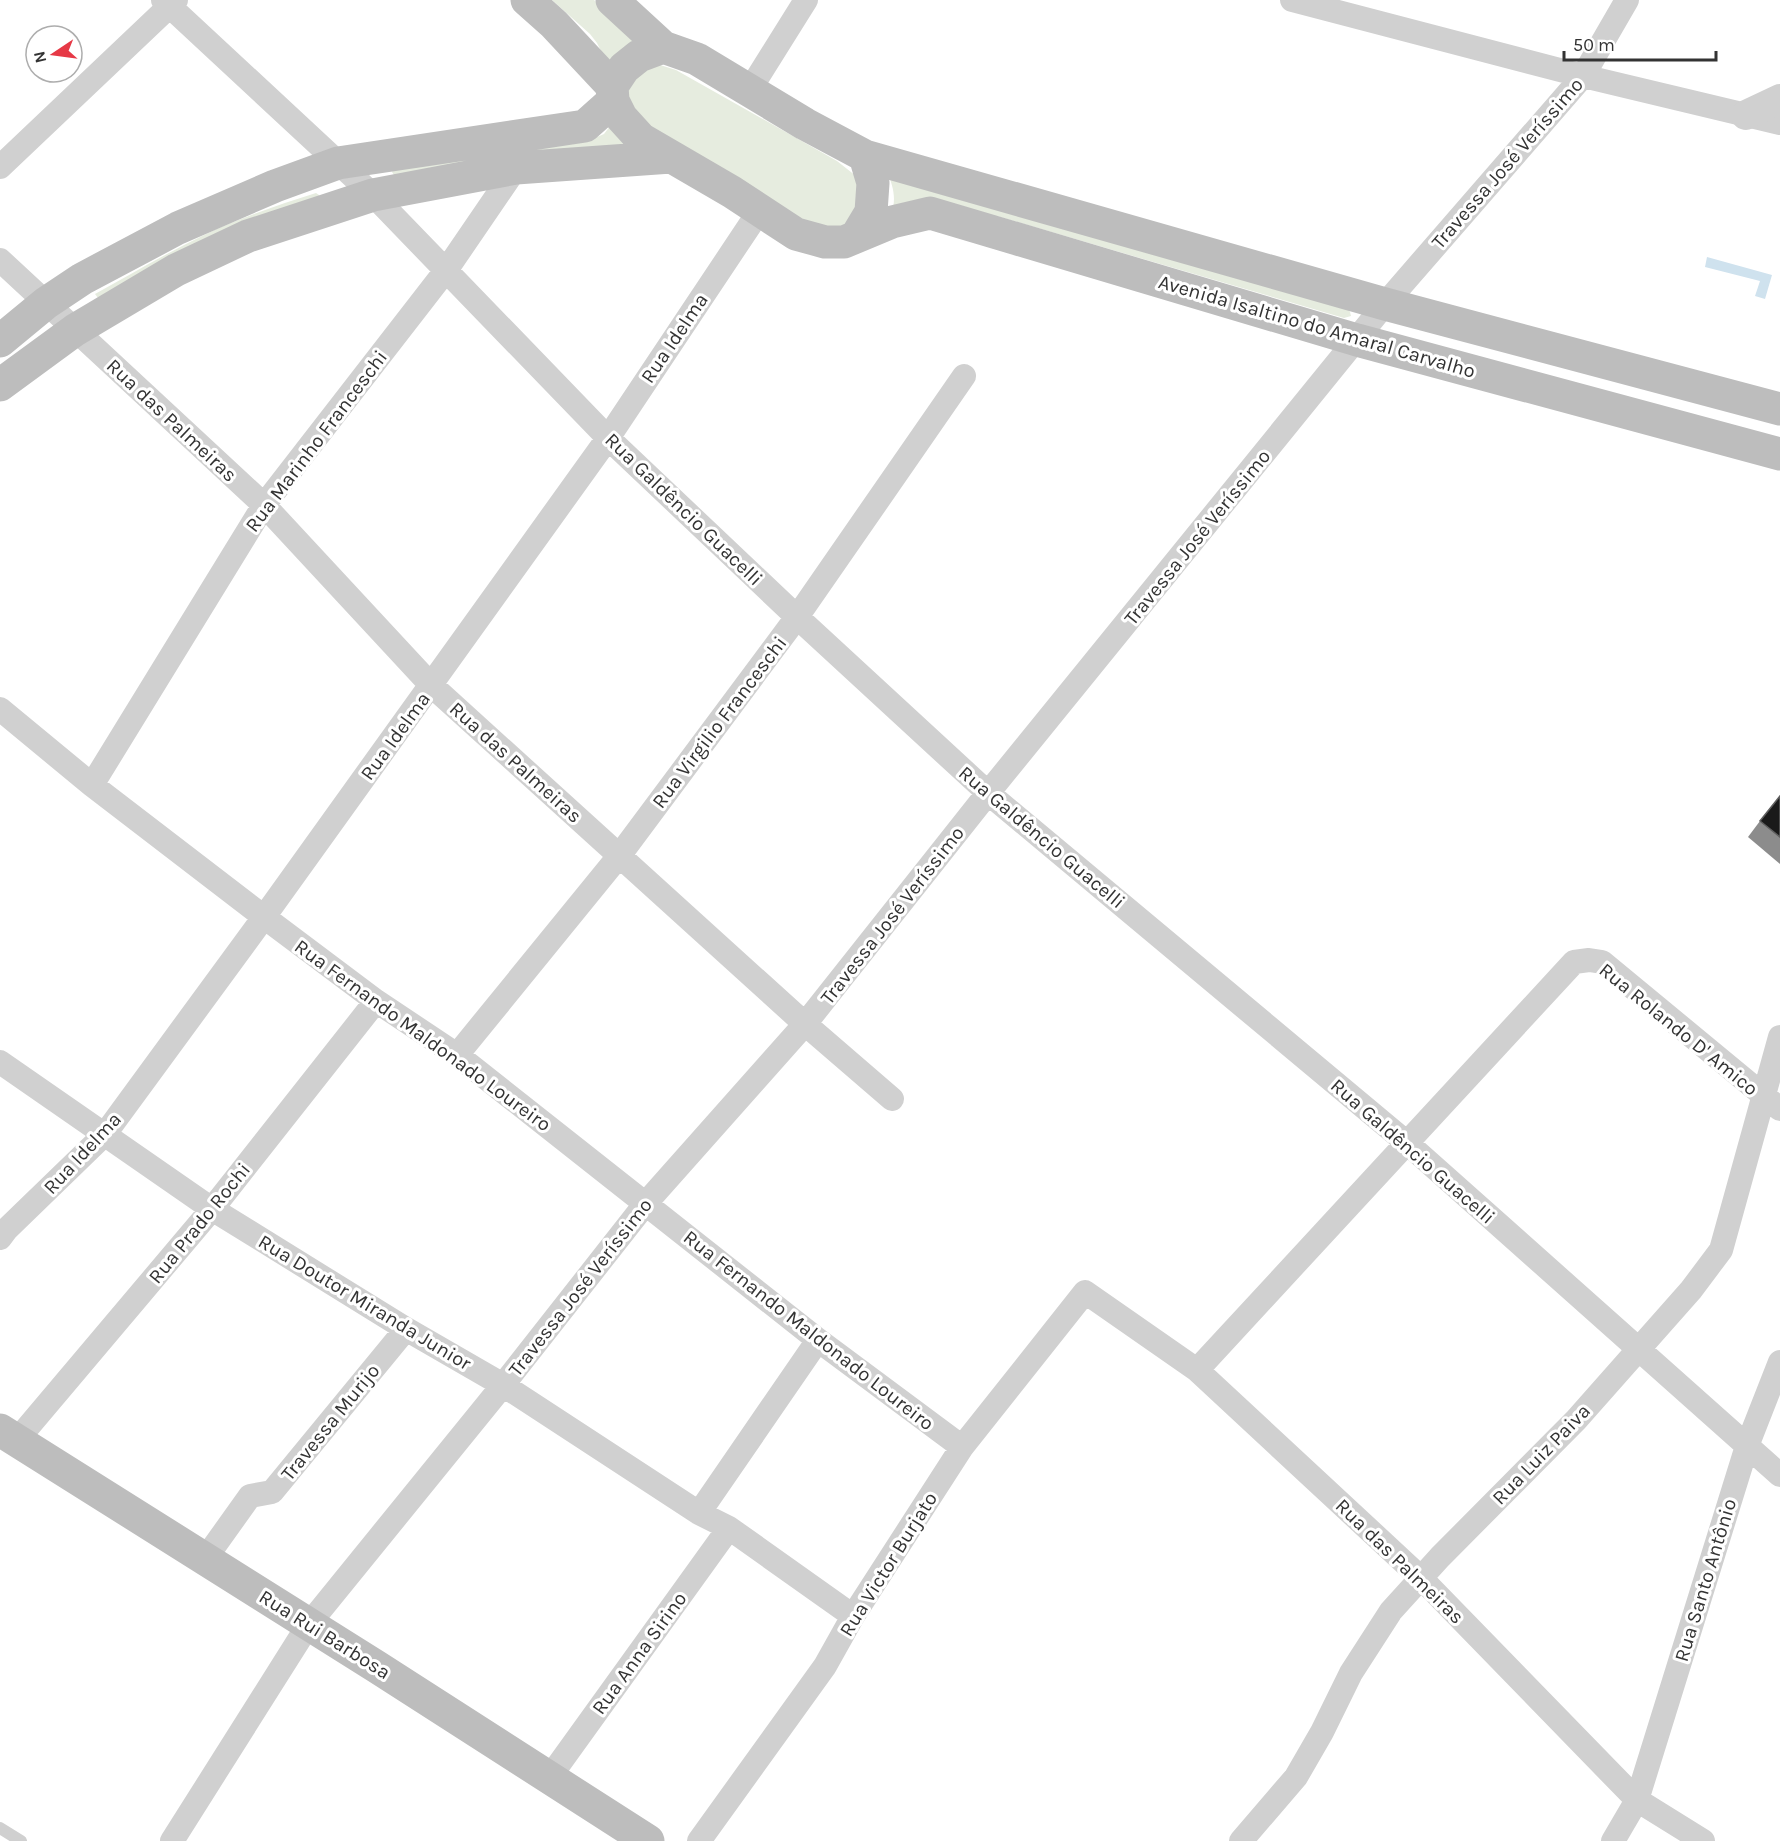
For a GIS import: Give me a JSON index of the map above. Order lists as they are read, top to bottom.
{
  "streets": {
    "main road": ["Avenida Isaltino do Amaral Carvalho", "Rua Rui Barbosa"],
    "street": [
      "Travessa José Veríssimo",
      "Rua Idelma",
      "Rua das Palmeiras",
      "Rua Marinho Franceschi",
      "Rua Galdêncio Guacelli",
      "Rua Virgilio Franceschi",
      "Rua Rolando D' Amico",
      "Rua Fernando Maldonado Loureiro",
      "Rua Prado Rochi",
      "Rua Doutor Miranda Junior",
      "Travessa Murijo",
      "Rua Luiz Paiva",
      "Rua Victor Burjato",
      "Rua Santo Antônio",
      "Rua Anna Sirino"
    ]
  },
  "crossings": [
    ["Travessa José Veríssimo", "Avenida Isaltino do Amaral Carvalho"],
    ["Travessa José Veríssimo", "Rua das Palmeiras"],
    ["Travessa José Veríssimo", "Rua Galdêncio Guacelli"],
    ["Travessa José Veríssimo", "Rua Fernando Maldonado Loureiro"],
    ["Travessa José Veríssimo", "Rua Doutor Miranda Junior"],
    ["Travessa José Veríssimo", "Rua Rui Barbosa"],
    ["Avenida Isaltino do Amaral Carvalho", "Rua Idelma"],
    ["Rua Idelma", "Rua das Palmeiras"],
    ["Rua Idelma", "Rua Galdêncio Guacelli"],
    ["Rua Idelma", "Rua Fernando Maldonado Loureiro"],
    ["Rua Idelma", "Rua Doutor Miranda Junior"],
    ["Rua das Palmeiras", "Rua Marinho Franceschi"],
    ["Rua das Palmeiras", "Rua Virgilio Franceschi"],
    ["Rua das Palmeiras", "Rua Luiz Paiva"],
    ["Rua das Palmeiras", "Rua Victor Burjato"],
    ["Rua das Palmeiras", "Rua Santo Antônio"],
    ["Rua Marinho Franceschi", "Rua Galdêncio Guacelli"],
    ["Rua Marinho Franceschi", "Rua Fernando Maldonado Loureiro"],
    ["Rua Galdêncio Guacelli", "Rua Virgilio Franceschi"],
    ["Rua Galdêncio Guacelli", "Rua Rolando D' Amico"],
    ["Rua Galdêncio Guacelli", "Rua Luiz Paiva"],
    ["Rua Galdêncio Guacelli", "Rua Santo Antônio"],
    ["Rua Virgilio Franceschi", "Rua Fernando Maldonado Loureiro"],
    ["Rua Rolando D' Amico", "Rua Luiz Paiva"],
    ["Rua Fernando Maldonado Loureiro", "Rua Prado Rochi"],
    ["Rua Fernando Maldonado Loureiro", "Rua Victor Burjato"],
    ["Rua Prado Rochi", "Rua Doutor Miranda Junior"],
    ["Rua Prado Rochi", "Rua Rui Barbosa"],
    ["Rua Doutor Miranda Junior", "Travessa Murijo"],
    ["Rua Doutor Miranda Junior", "Rua Victor Burjato"],
    ["Rua Doutor Miranda Junior", "Rua Anna Sirino"],
    ["Travessa Murijo", "Rua Rui Barbosa"],
    ["Rua Rui Barbosa", "Rua Anna Sirino"]
  ],
  "scale_bar": "50 m",
  "north": "left"
}
